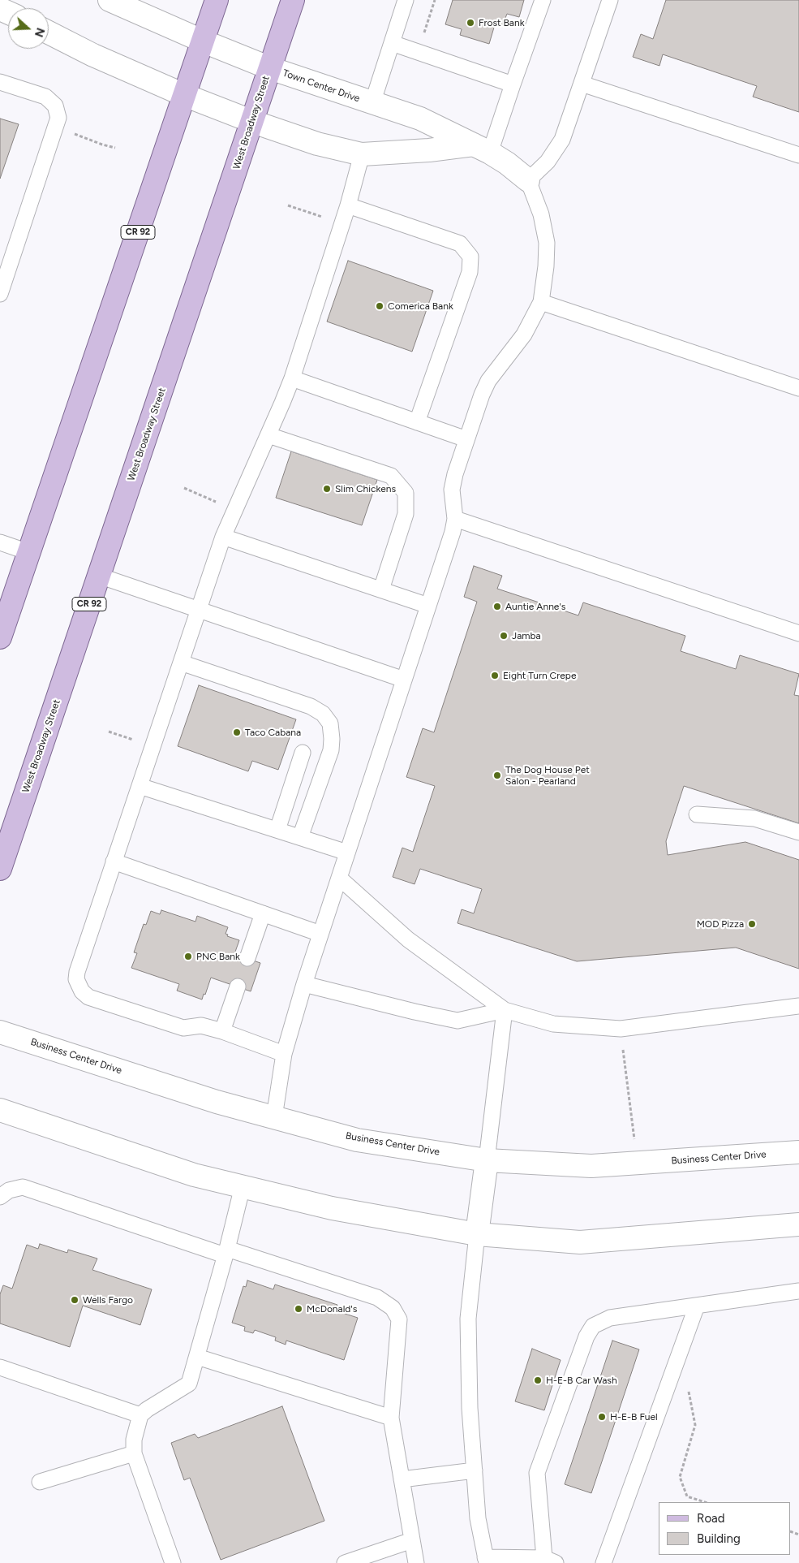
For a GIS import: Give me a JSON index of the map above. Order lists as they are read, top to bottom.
{
  "streets": {
    "main road": ["West Broadway Street", "CR 92"],
    "street": ["Town Center Drive", "Business Center Drive"]
  },
  "crossings": [
    ["Town Center Drive", "West Broadway Street"],
    ["Town Center Drive", "CR 92"]
  ],
  "places": [
    "Frost Bank",
    "Comerica Bank",
    "Slim Chickens",
    "Auntie Anne's",
    "Jamba",
    "Eight Turn Crepe",
    "Taco Cabana",
    "The Dog House Pet Salon - Pearland",
    "MOD Pizza",
    "PNC Bank",
    "Wells Fargo",
    "McDonald's",
    "H-E-B Car Wash",
    "H-E-B Fuel"
  ],
  "legend": ["Road", "Building"],
  "north": "right"
}
